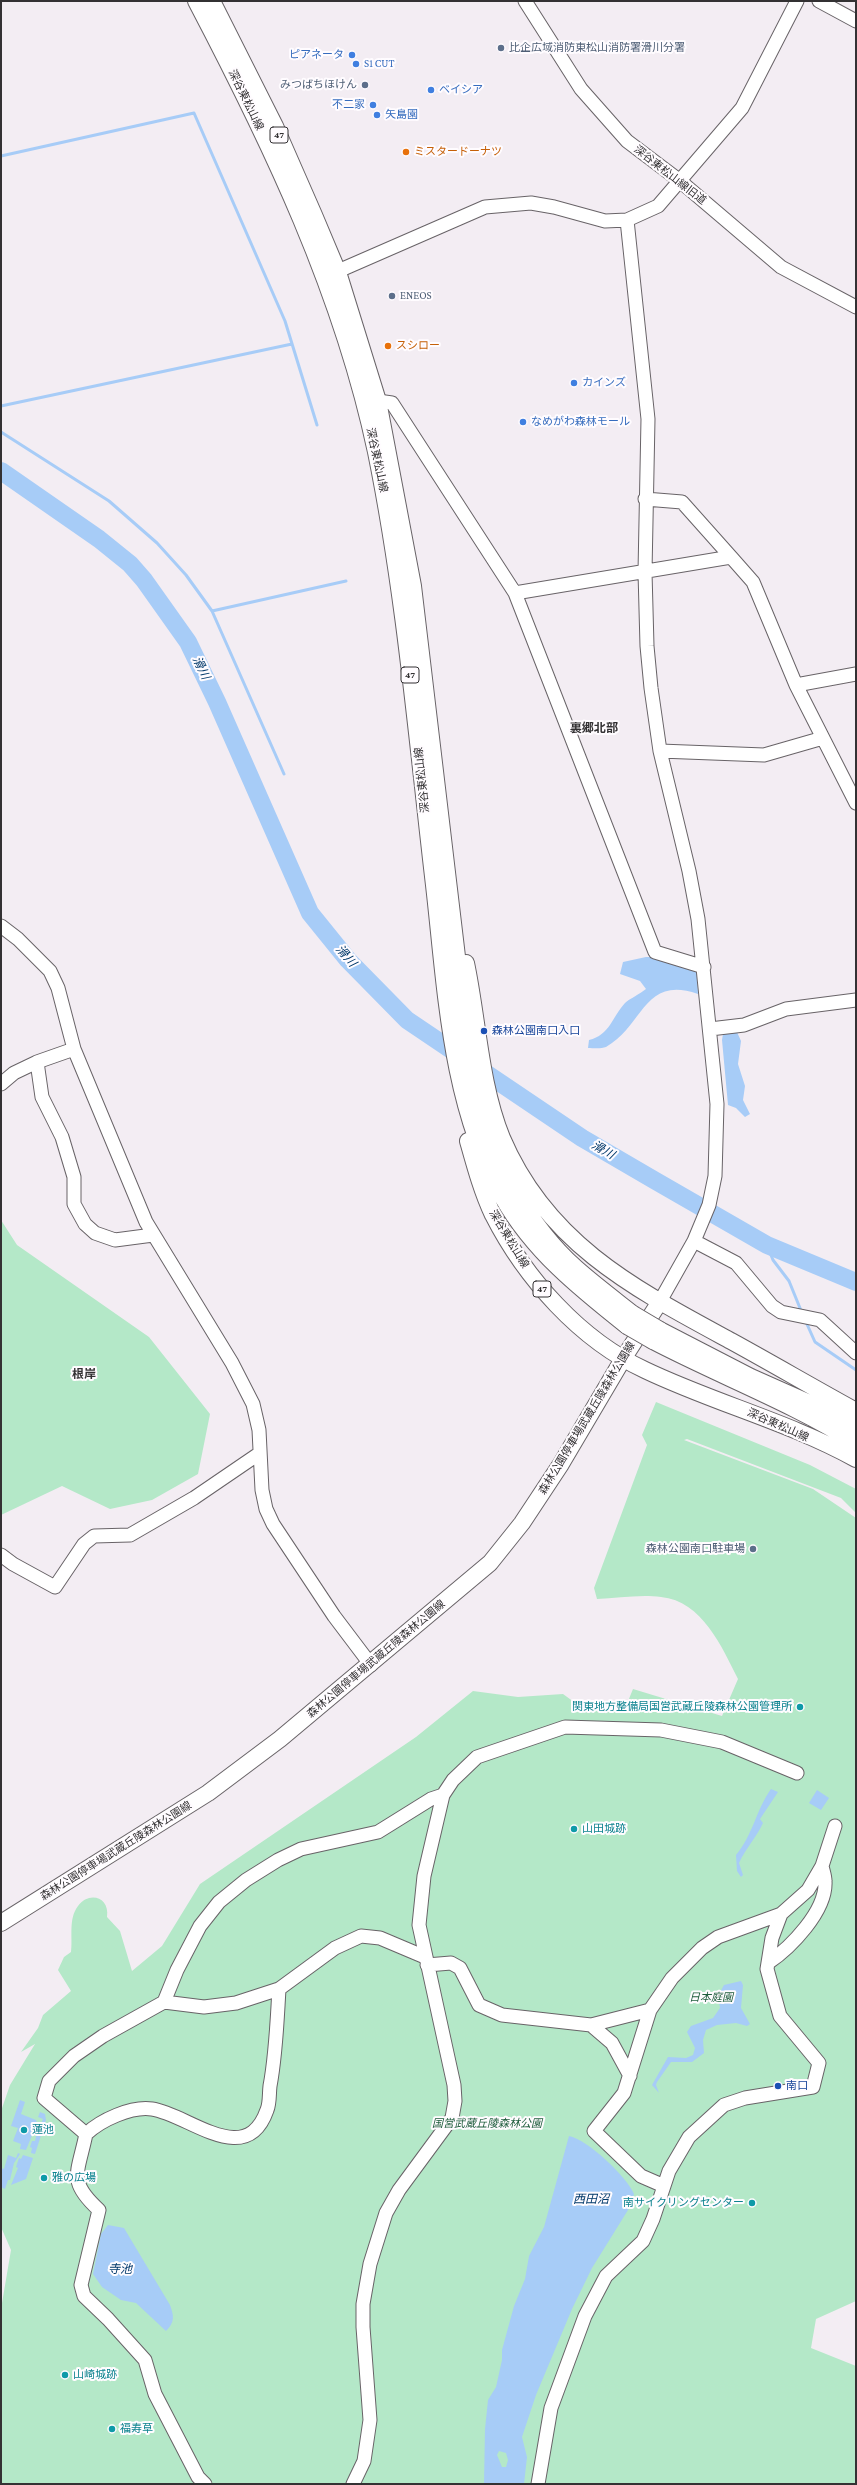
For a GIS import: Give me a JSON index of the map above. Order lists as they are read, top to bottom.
{
  "streets": {
    "main road": ["深谷東松山線", "47", "森林公園停車場武蔵丘陵森林公園線"],
    "street": ["深谷東松山線旧道"]
  },
  "crossings": [
    ["深谷東松山線", "森林公園停車場武蔵丘陵森林公園線"]
  ],
  "districts": ["裏郷北部", "根岸"],
  "water": ["滑川", "西田沼", "寺池"],
  "parks": ["日本庭園", "国営武蔵丘陵森林公園"],
  "places": [
    "比企広域消防東松山消防署滑川分署",
    "ピアネータ",
    "S1 CUT",
    "みつばちほけん",
    "ベイシア",
    "不二家",
    "矢島園",
    "ミスタードーナツ",
    "ENEOS",
    "スシロー",
    "カインズ",
    "なめがわ森林モール",
    "森林公園南口入口",
    "森林公園南口駐車場",
    "関東地方整備局国営武蔵丘陵森林公園管理所",
    "山田城跡",
    "南口",
    "蓮池",
    "雅の広場",
    "南サイクリングセンター",
    "山崎城跡",
    "福寿草"
  ]
}
